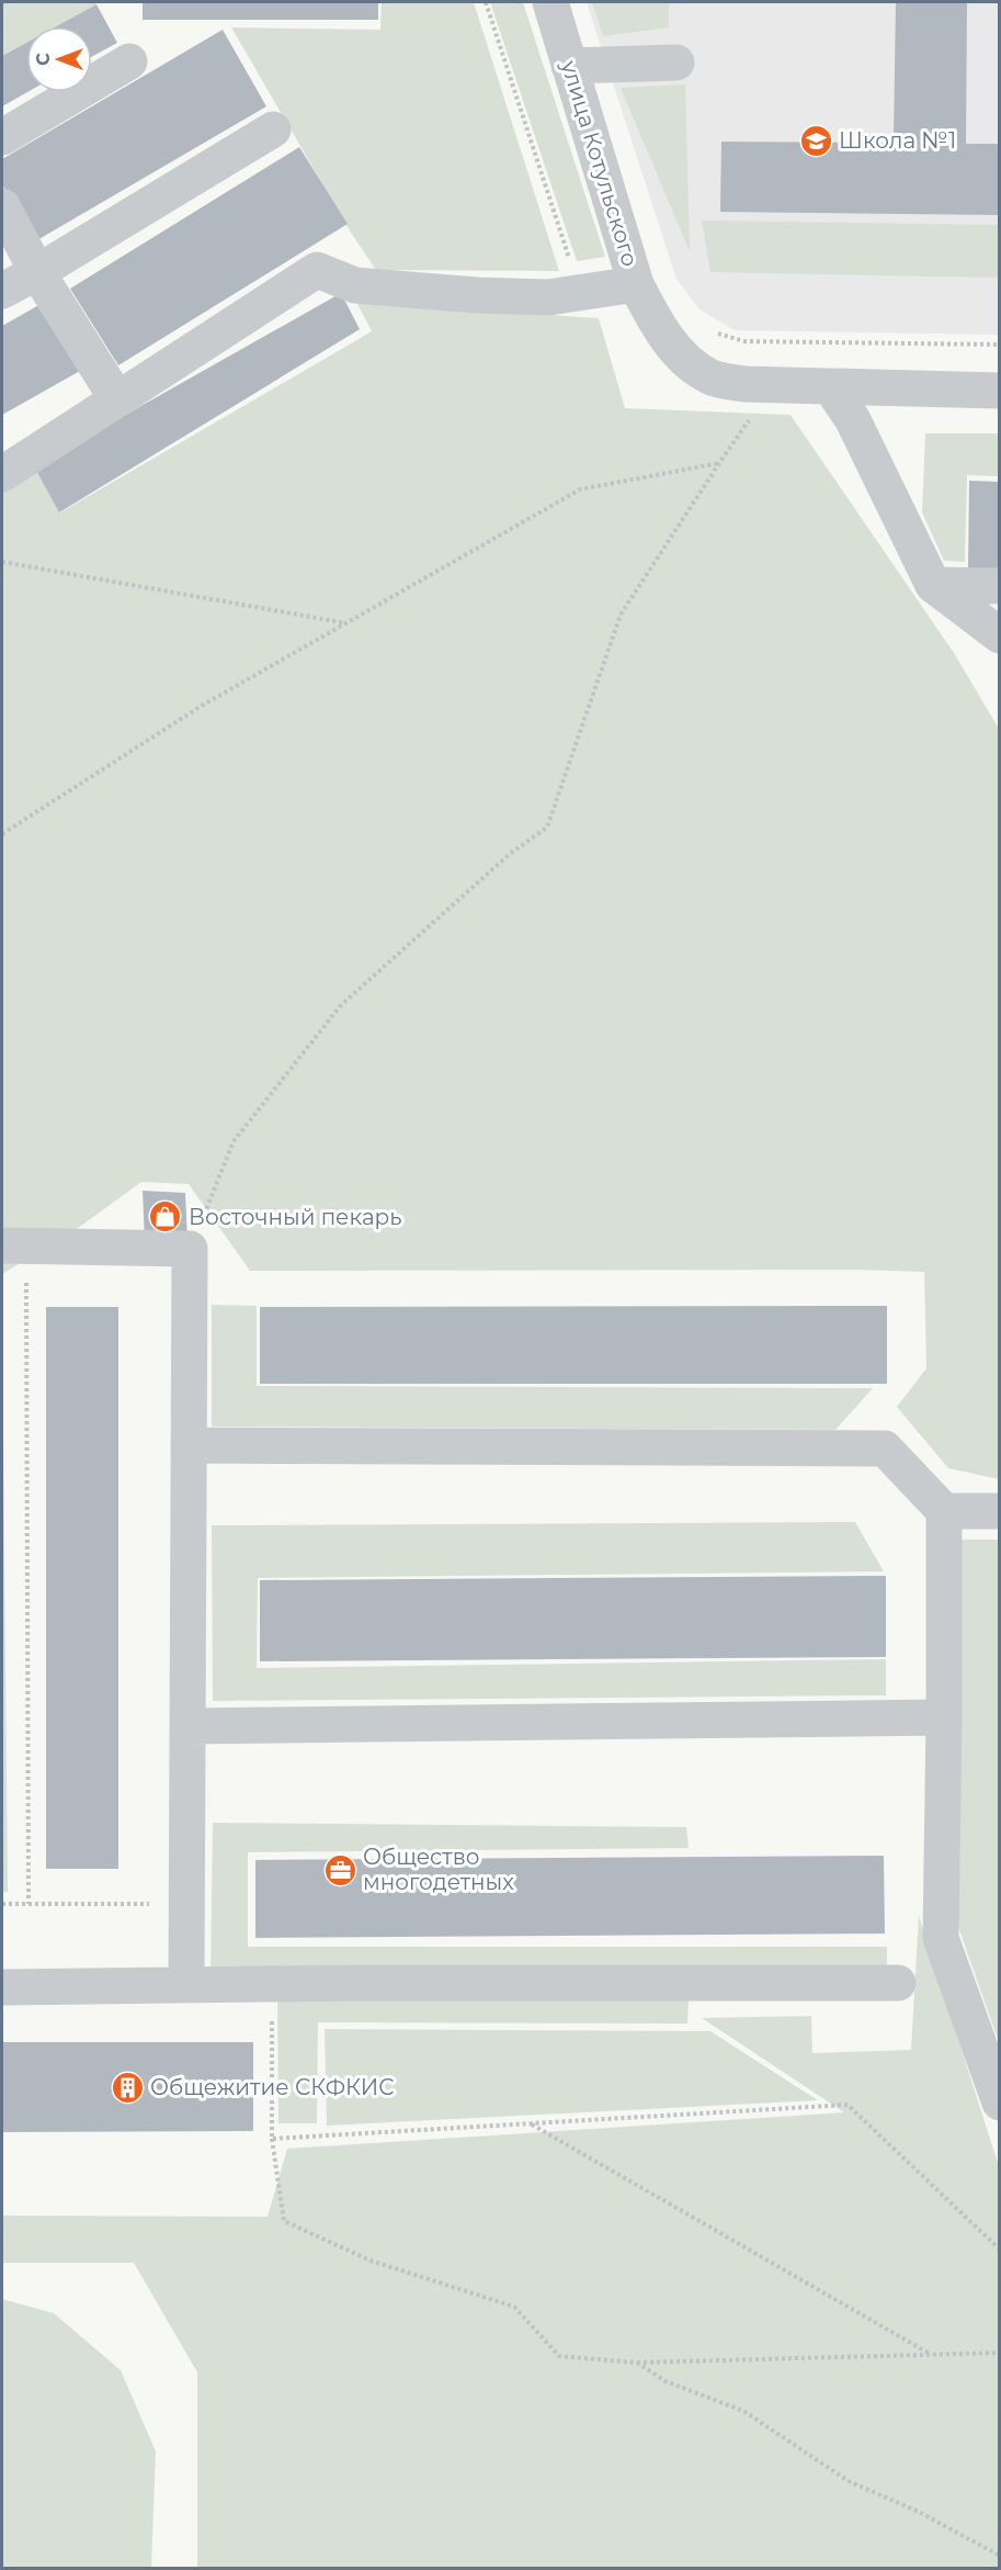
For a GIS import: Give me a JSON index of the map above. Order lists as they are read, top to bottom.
{
  "streets": {
    "street": ["улица Котульского"]
  },
  "places": {
    "school or university": ["Школа №1"],
    "shop": ["Восточный пекарь"],
    "office": ["Общество многодетных"],
    "building": ["Общежитие СКФКИС"]
  },
  "north": "left"
}
